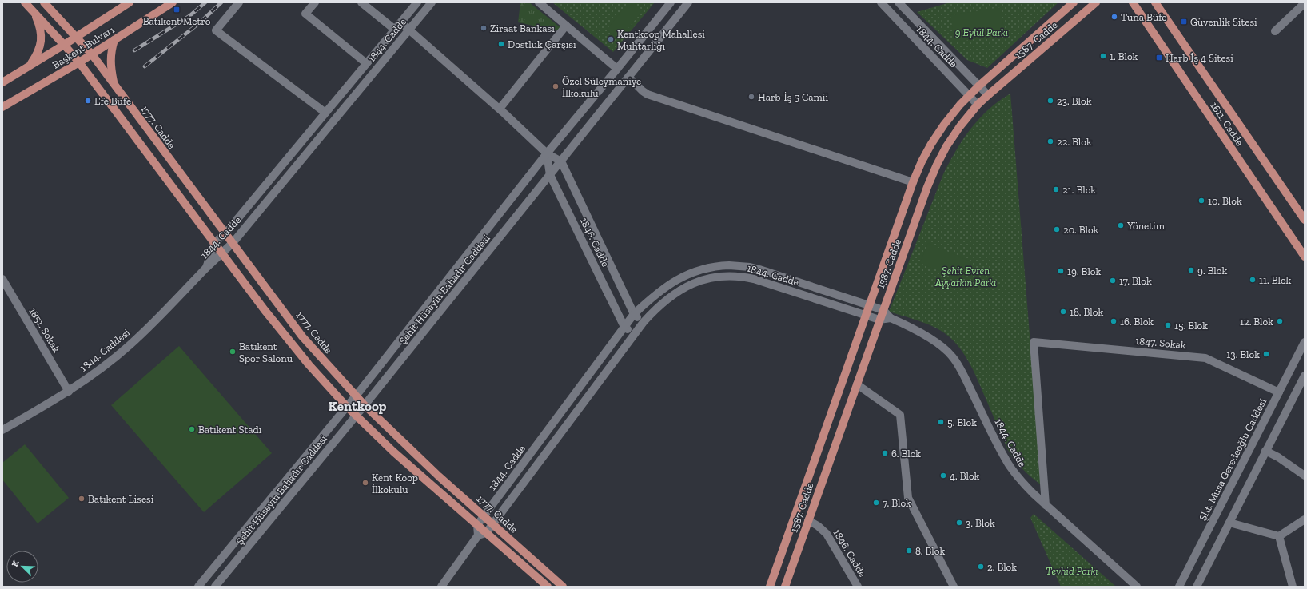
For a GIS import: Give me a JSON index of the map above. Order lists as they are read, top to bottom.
{
  "streets": {
    "main road": [
      "1587. Cadde",
      "Başkent Bulvarı",
      "1611. Cadde",
      "1777. Cadde"
    ],
    "street": [
      "1844. Cadde",
      "1846. Cadde",
      "Şehit Hüseyin Bahadır Caddesi",
      "1851. Sokak",
      "1847. Sokak",
      "1844. Caddesi",
      "Şht. Musa Geredeoğlu Caddesi"
    ]
  },
  "crossings": [
    ["1844. Cadde", "1587. Cadde"],
    ["1844. Cadde", "1777. Cadde"],
    ["1844. Cadde", "1846. Cadde"],
    ["1844. Cadde", "1847. Sokak"],
    ["1844. Cadde", "1844. Caddesi"],
    ["1587. Cadde", "1846. Cadde"],
    ["Başkent Bulvarı", "1777. Cadde"],
    ["1777. Cadde", "Şehit Hüseyin Bahadır Caddesi"],
    ["1846. Cadde", "Şehit Hüseyin Bahadır Caddesi"],
    ["1851. Sokak", "1844. Caddesi"],
    ["1847. Sokak", "Şht. Musa Geredeoğlu Caddesi"]
  ],
  "districts": ["Kentkoop"],
  "parks": ["9 Eylül Parkı", "Şehit Evren Ayyarkın Parkı", "Tevhid Parkı"],
  "places": {
    "transit": ["Batıkent Metro", "Güvenlik Sitesi", "Harb İş 4 Sitesi"],
    "other": [
      "Tuna Büfe",
      "Ziraat Bankası",
      "Kentkoop Mahallesi Muhtarlığı",
      "Dostluk Çarşısı",
      "1. Blok",
      "Özel Süleymaniye İlkokulu",
      "Harb-İş 5 Camii",
      "Efe Büfe",
      "23. Blok",
      "22. Blok",
      "21. Blok",
      "10. Blok",
      "Yönetim",
      "20. Blok",
      "9. Blok",
      "19. Blok",
      "11. Blok",
      "17. Blok",
      "18. Blok",
      "16. Blok",
      "12. Blok",
      "15. Blok",
      "Batıkent Spor Salonu",
      "13. Blok",
      "5. Blok",
      "Batıkent Stadı",
      "6. Blok",
      "4. Blok",
      "Kent Koop İlkokulu",
      "Batıkent Lisesi",
      "7. Blok",
      "3. Blok",
      "8. Blok",
      "2. Blok"
    ]
  },
  "north": "top left"
}
